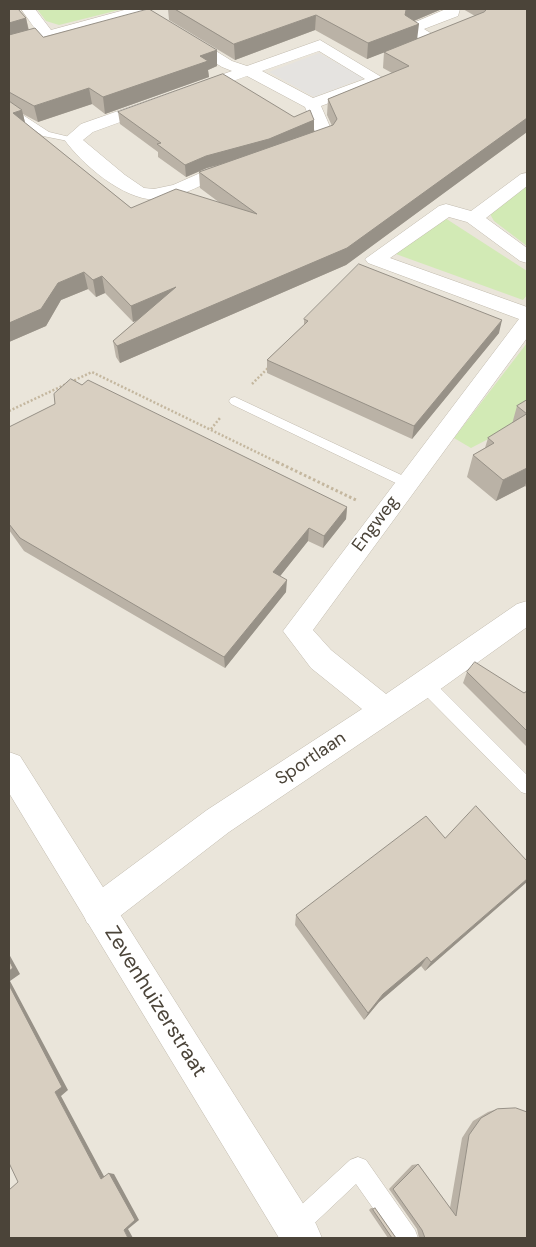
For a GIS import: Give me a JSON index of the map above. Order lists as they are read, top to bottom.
{
  "streets": {
    "street": ["Engweg", "Sportlaan", "Zevenhuizerstraat"]
  },
  "crossings": [
    ["Engweg", "Sportlaan"],
    ["Sportlaan", "Zevenhuizerstraat"]
  ]
}
